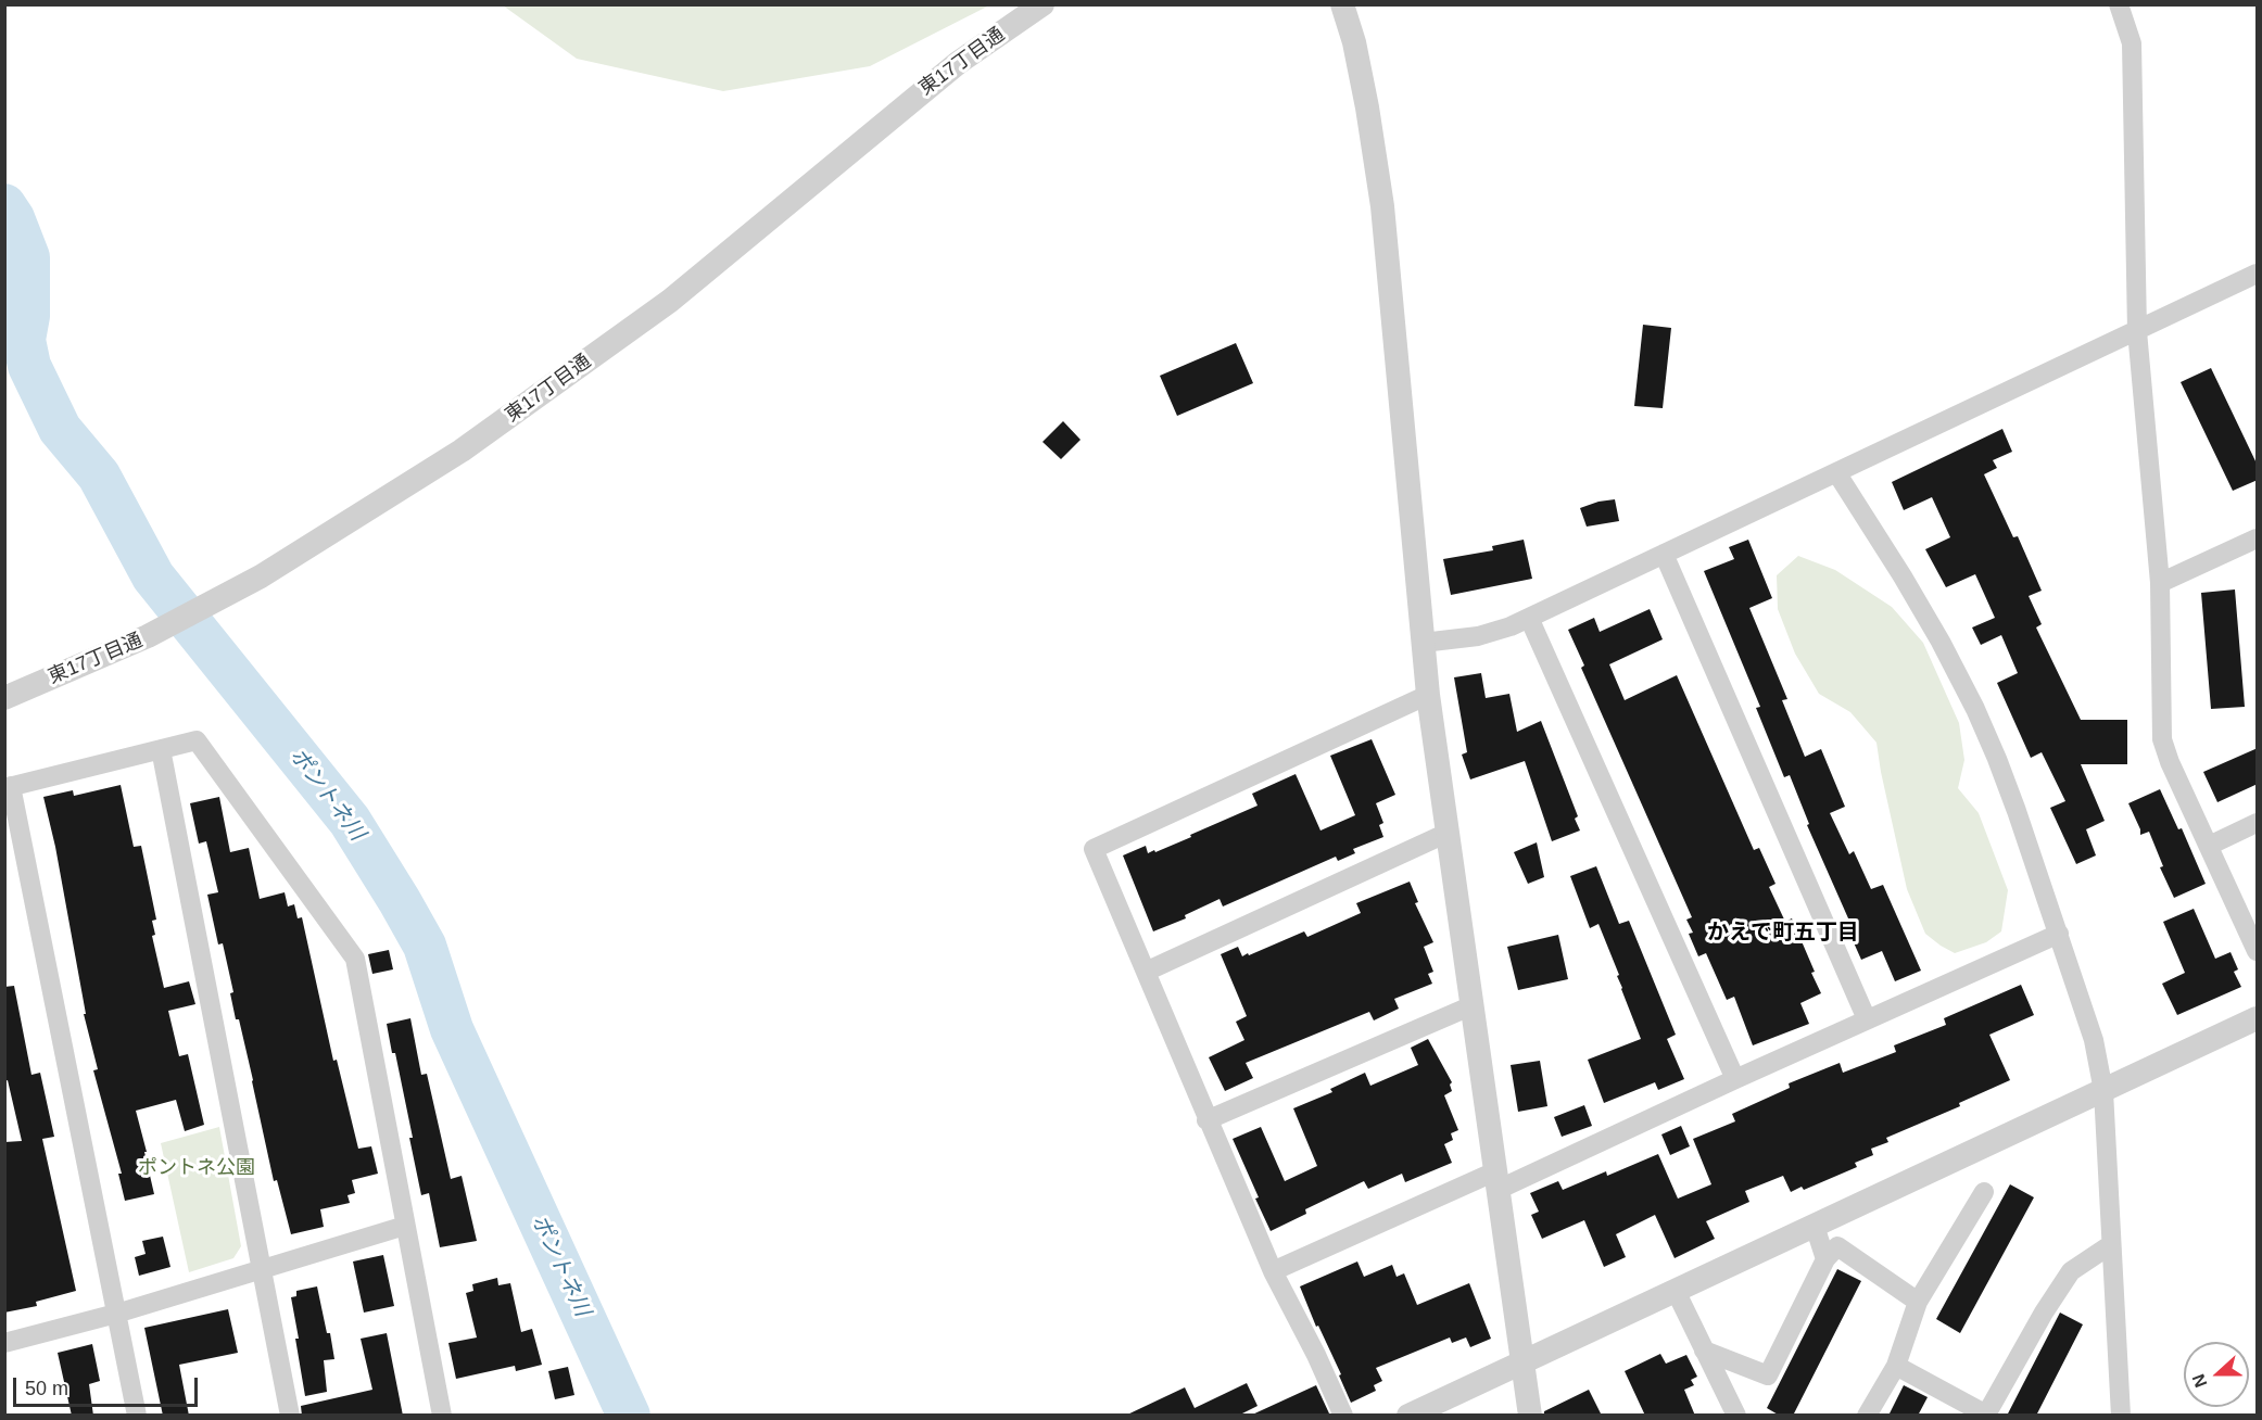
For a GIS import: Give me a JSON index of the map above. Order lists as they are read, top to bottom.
{
  "streets": {
    "street": ["東17丁目通"]
  },
  "districts": ["かえで町五丁目"],
  "water": ["ポントネ川"],
  "parks": ["ポントネ公園"],
  "scale_bar": "50 m",
  "north": "left"
}
